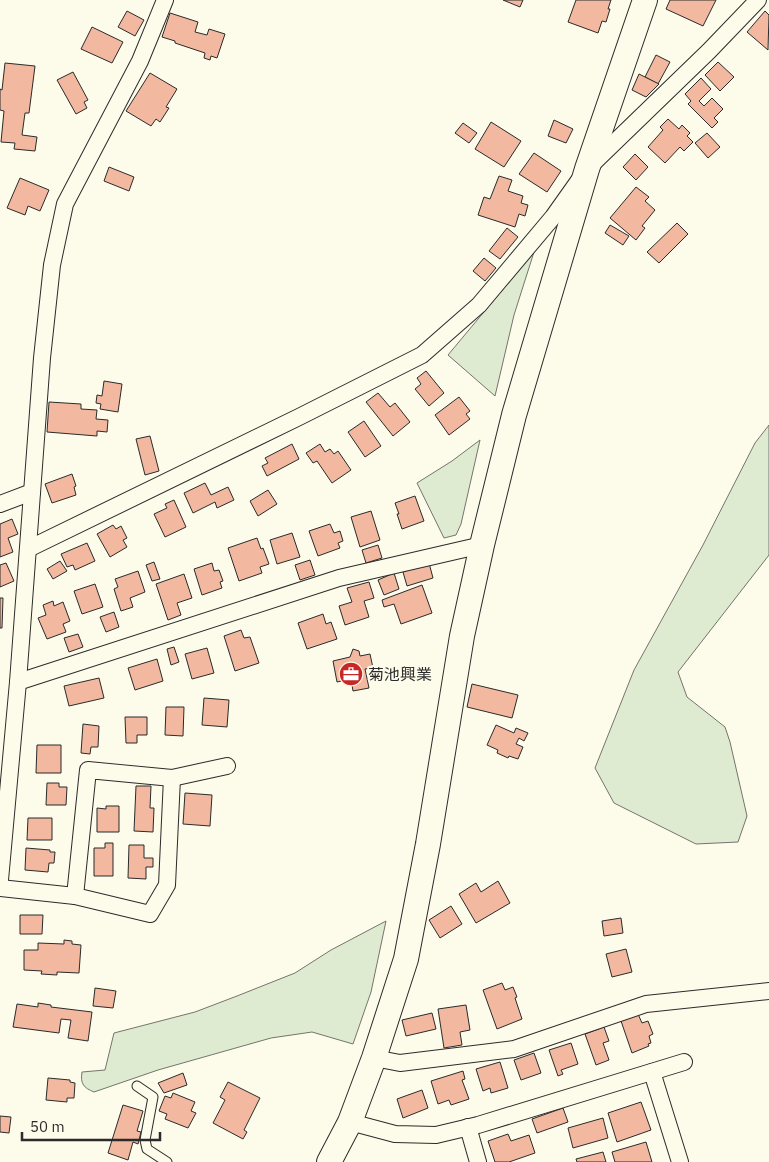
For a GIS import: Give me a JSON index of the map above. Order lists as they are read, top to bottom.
{
  "places": {
    "office": ["菊池興業"]
  },
  "scale_bar": "50 m"
}
